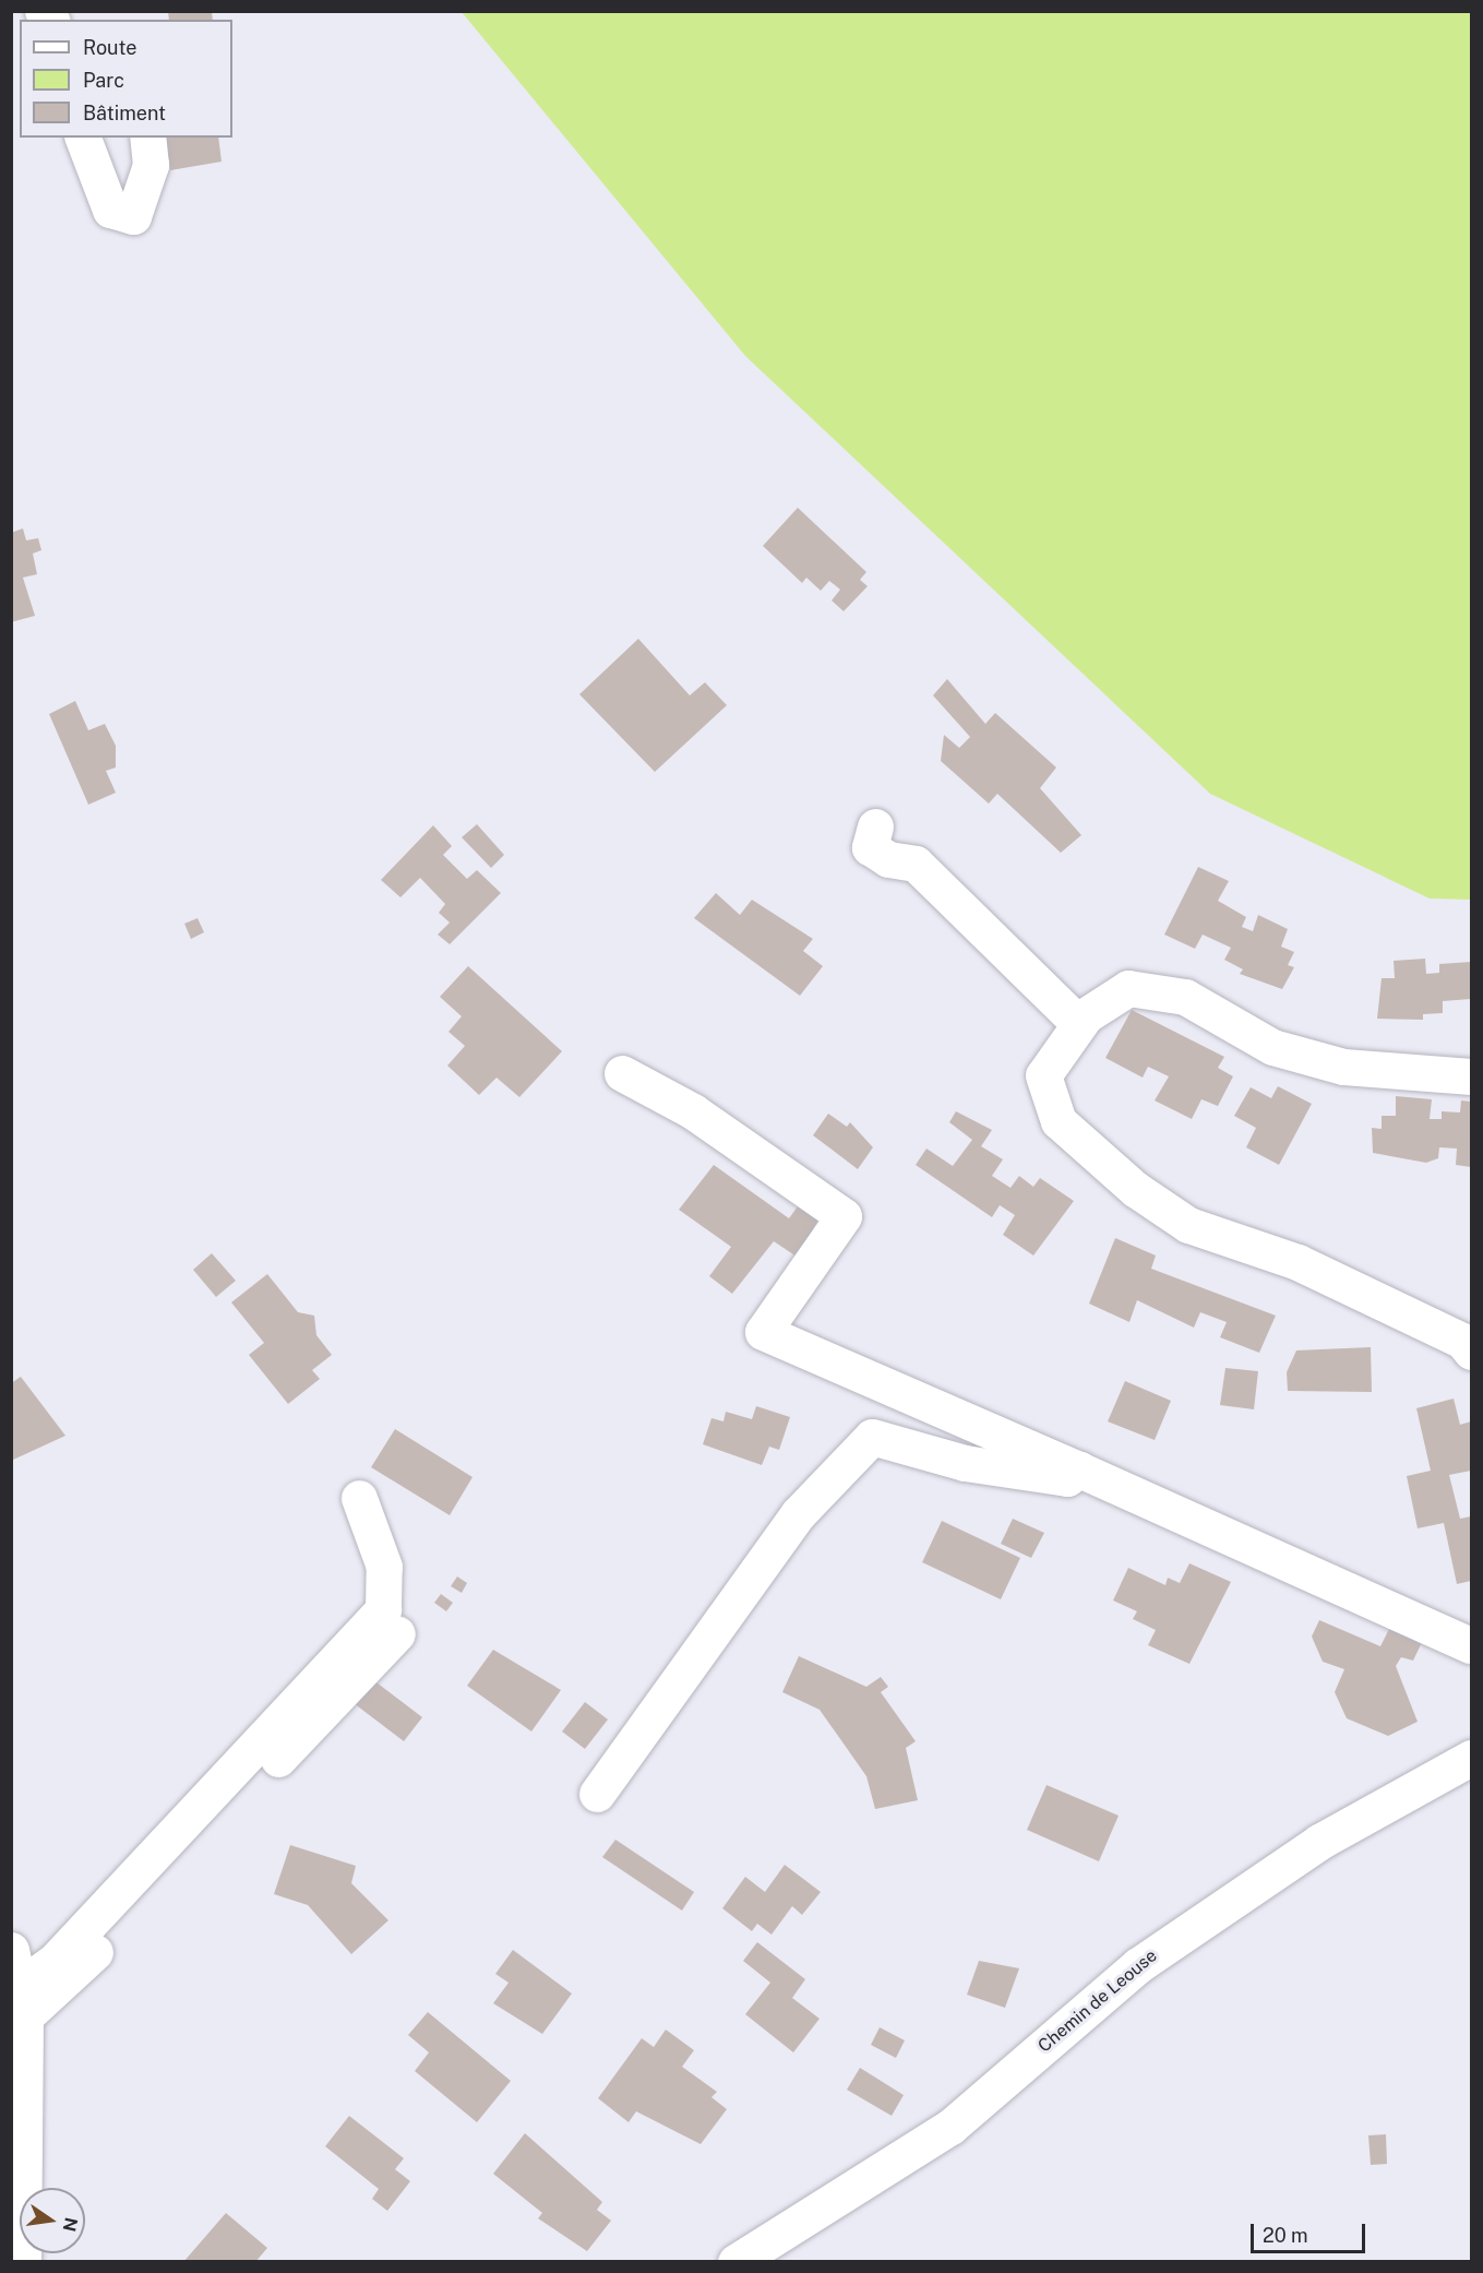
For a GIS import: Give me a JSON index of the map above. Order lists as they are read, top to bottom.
{
  "streets": {
    "street": ["Chemin de Leouse"]
  },
  "legend": ["Route", "Parc", "Bâtiment"],
  "scale_bar": "20 m",
  "north": "right"
}
